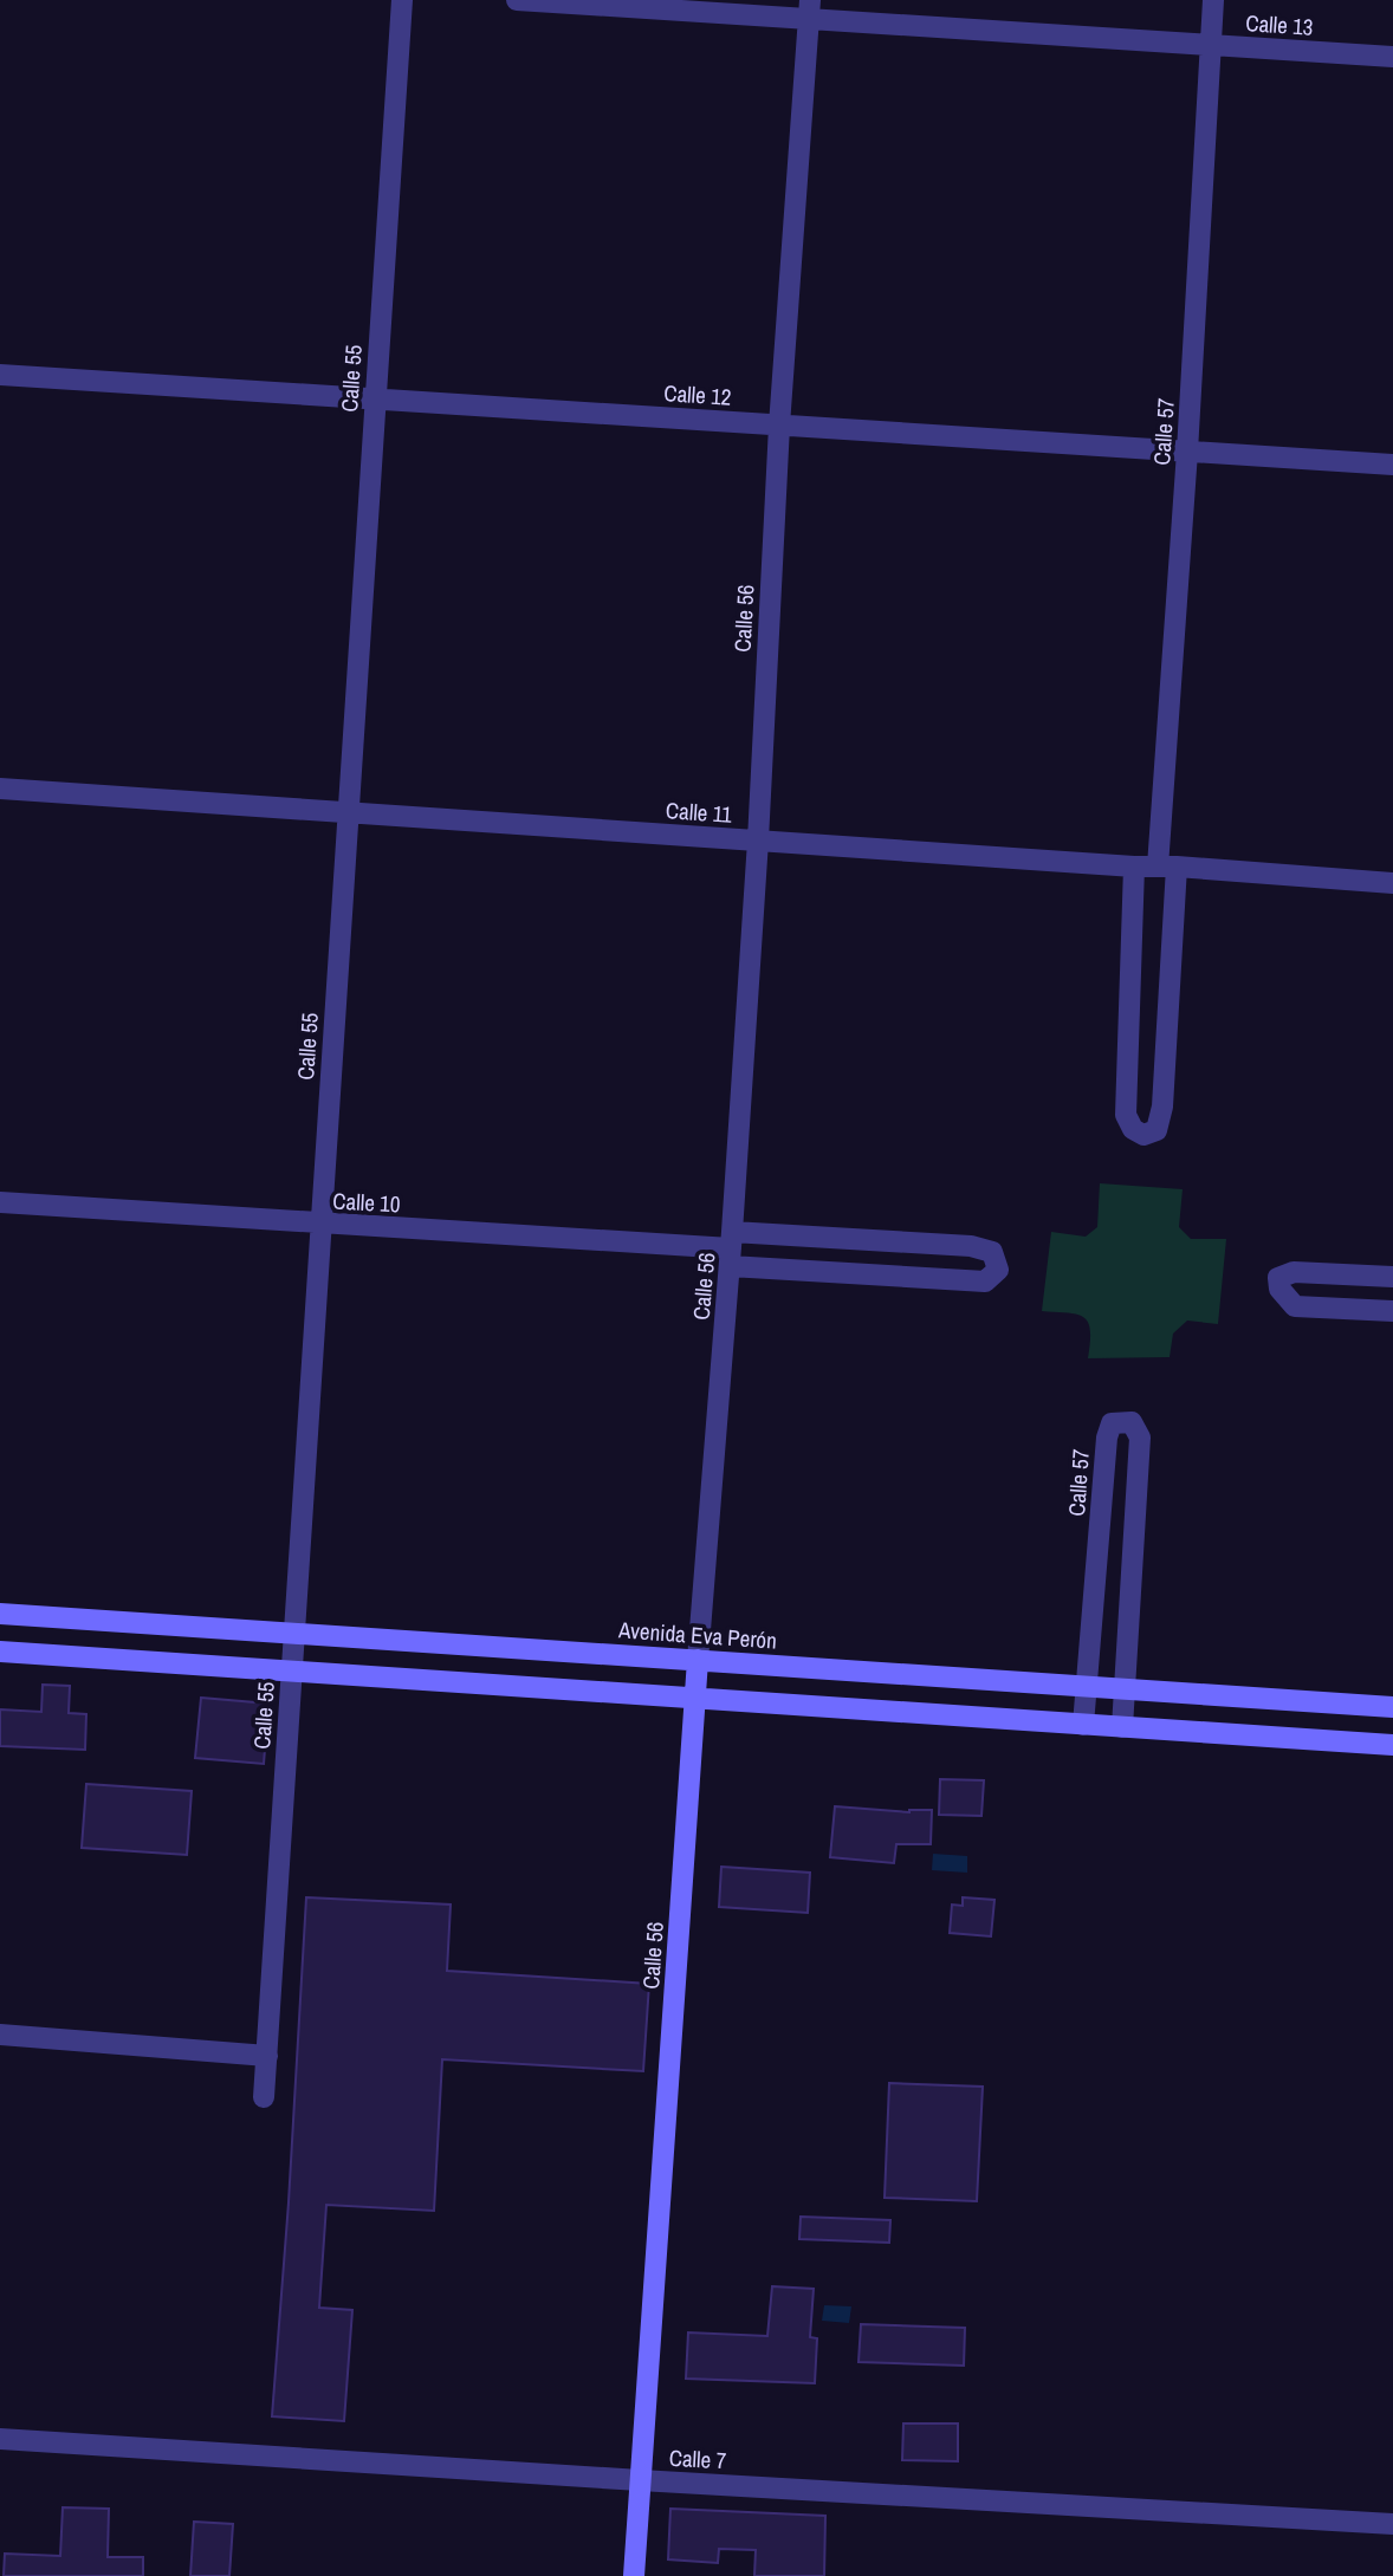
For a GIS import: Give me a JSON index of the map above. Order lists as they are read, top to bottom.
{
  "streets": {
    "main road": ["Calle 56", "Avenida Eva Perón"],
    "street": [
      "Calle 13",
      "Calle 55",
      "Calle 12",
      "Calle 57",
      "Calle 11",
      "Calle 10",
      "Calle 7"
    ]
  },
  "crossings": [
    ["Calle 13", "Calle 57"],
    ["Calle 13", "Calle 56"],
    ["Calle 55", "Calle 12"],
    ["Calle 55", "Calle 11"],
    ["Calle 55", "Calle 10"],
    ["Calle 55", "Avenida Eva Perón"],
    ["Calle 12", "Calle 57"],
    ["Calle 12", "Calle 56"],
    ["Calle 57", "Calle 11"],
    ["Calle 57", "Avenida Eva Perón"],
    ["Calle 56", "Calle 11"],
    ["Calle 56", "Calle 10"],
    ["Calle 56", "Avenida Eva Perón"],
    ["Calle 56", "Calle 7"]
  ]
}
